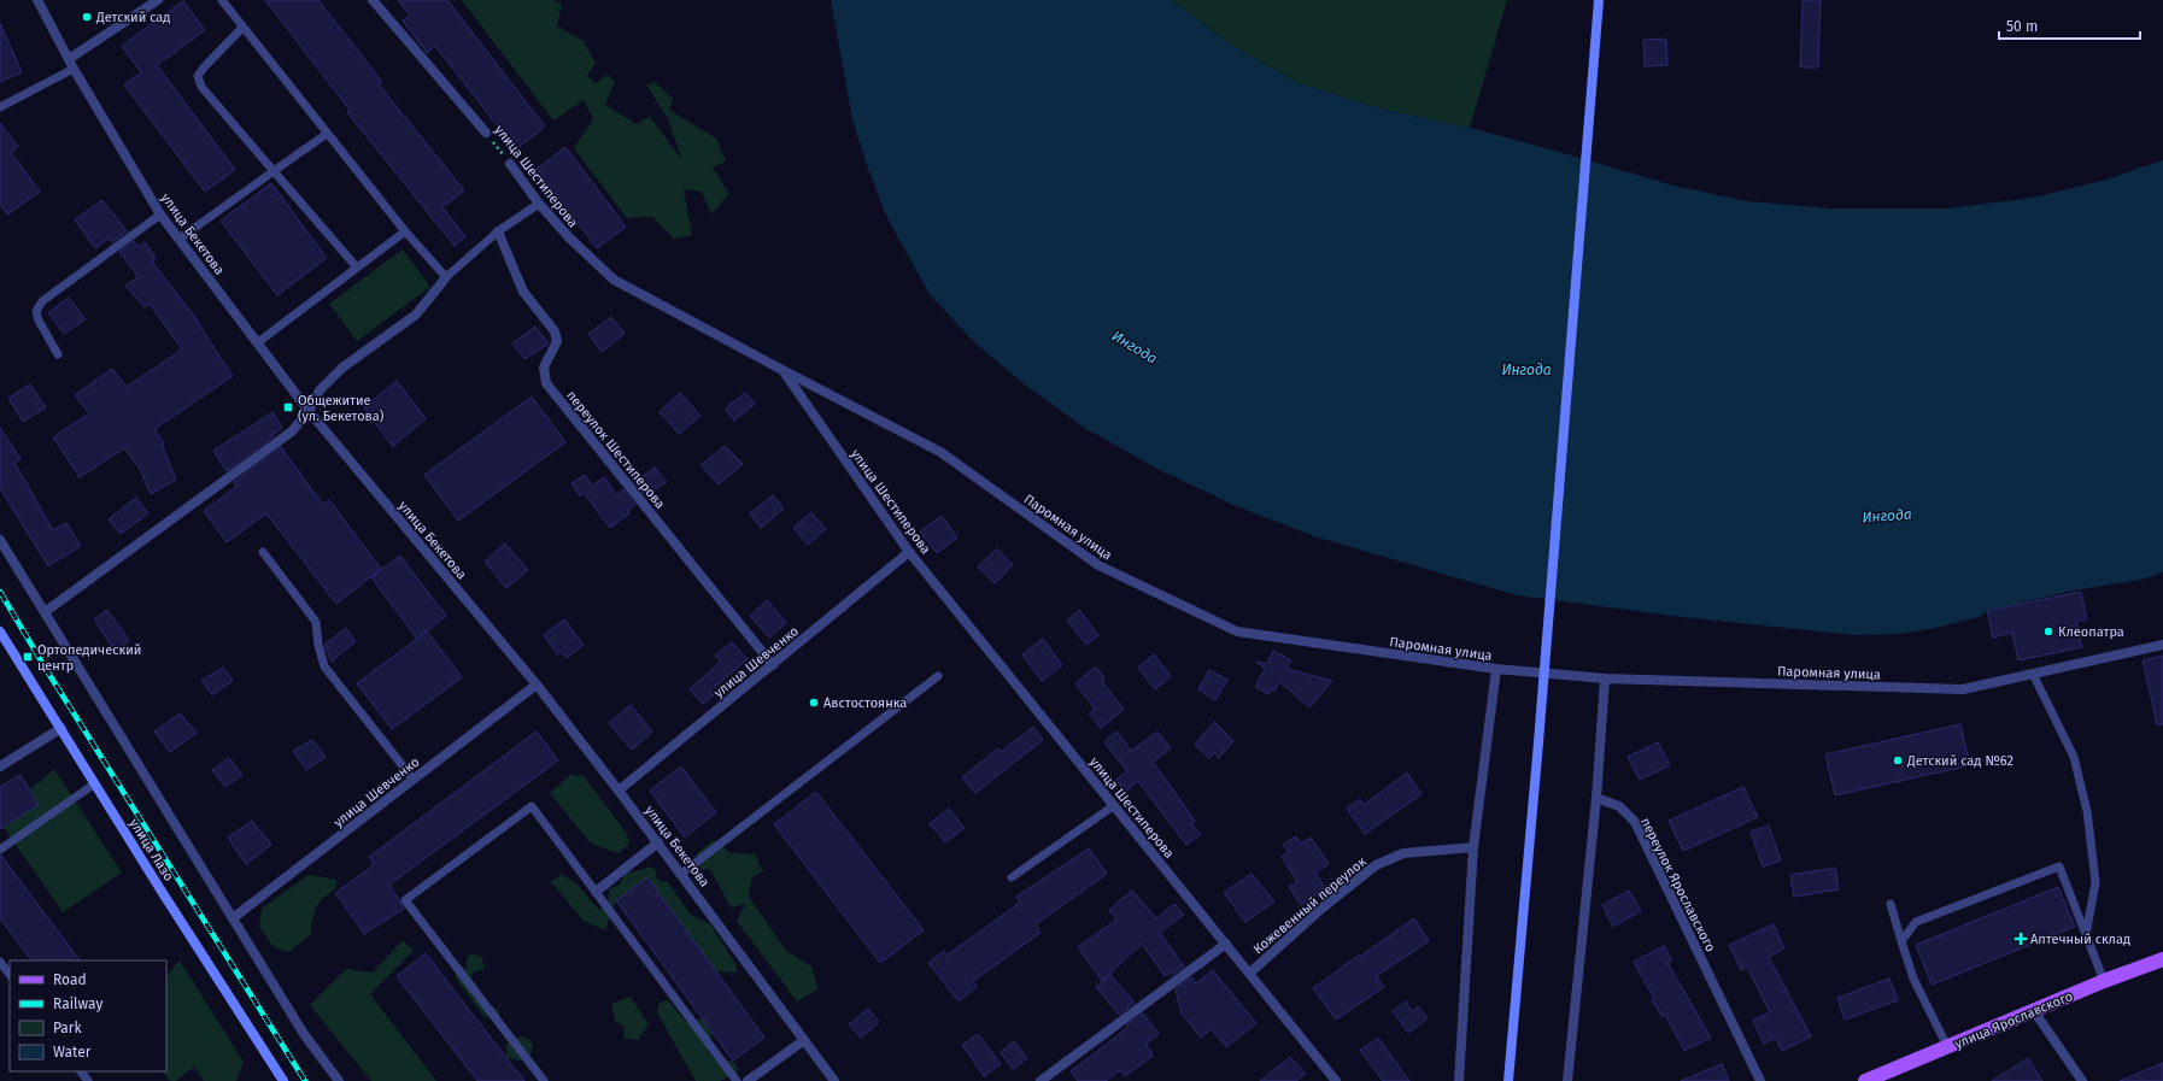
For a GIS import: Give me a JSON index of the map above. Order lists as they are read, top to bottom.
{
  "streets": {
    "main road": ["улица Ярославского"],
    "street": [
      "улица Шестиперова",
      "улица Бекетова",
      "переулок Шестиперова",
      "Паромная улица",
      "улица Шевченко",
      "улица Лазо",
      "переулок Ярославского",
      "Кожевенный переулок"
    ]
  },
  "crossings": [
    ["улица Шестиперова", "Паромная улица"],
    ["улица Шестиперова", "улица Шевченко"],
    ["улица Шестиперова", "Кожевенный переулок"],
    ["улица Бекетова", "улица Шевченко"],
    ["переулок Шестиперова", "улица Шевченко"]
  ],
  "water": ["Ингода"],
  "places": {
    "other": [
      "Детский сад",
      "Клеопатра",
      "Австостоянка",
      "Детский сад №62"
    ],
    "transit": ["Общежитие (ул. Бекетова)", "Ортопедический центр"],
    "health": ["Аптечный склад"]
  },
  "legend": [
    "Road",
    "Railway",
    "Park",
    "Water"
  ],
  "scale_bar": "50 m"
}
